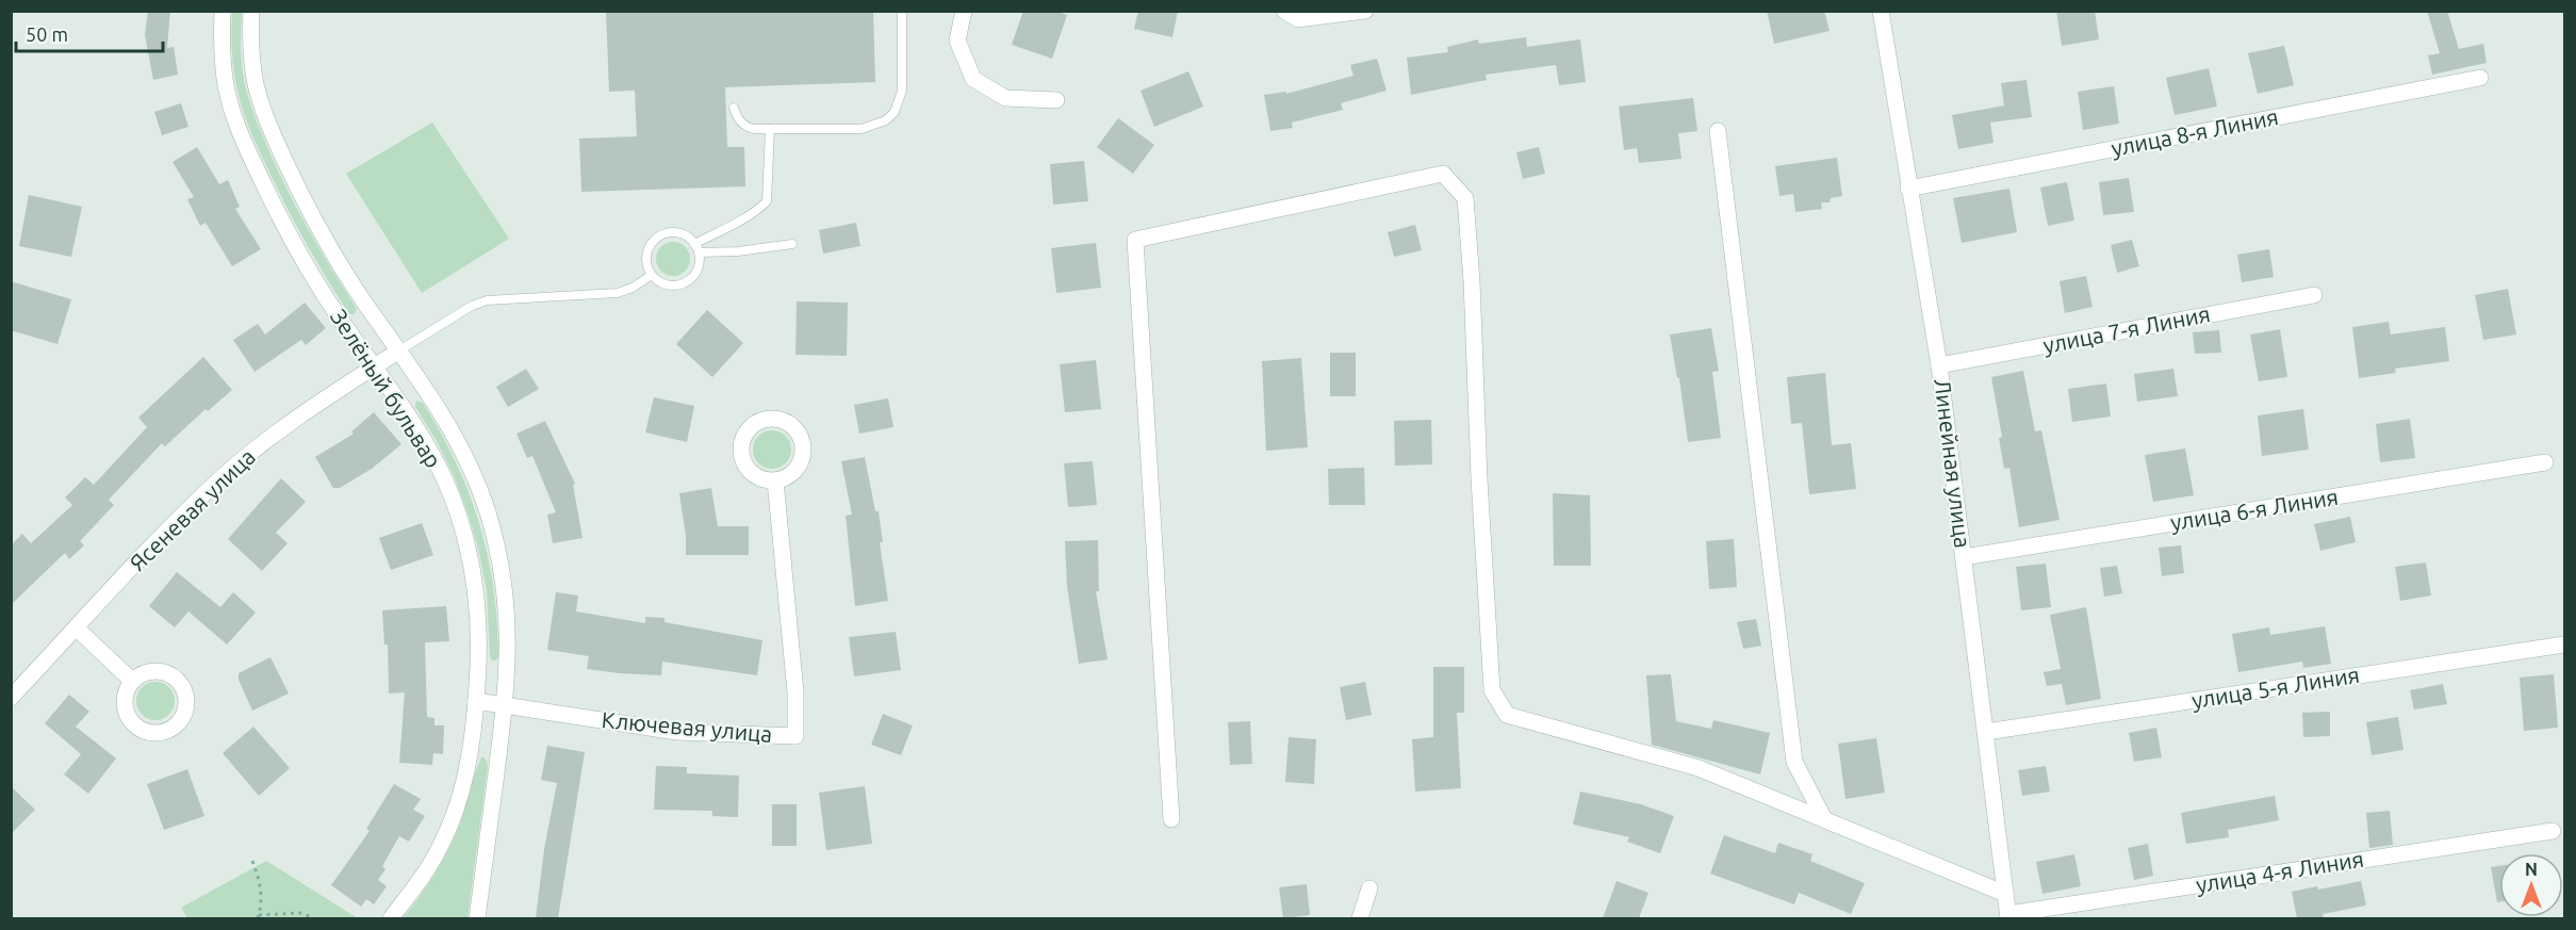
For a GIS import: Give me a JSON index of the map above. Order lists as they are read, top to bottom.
{
  "streets": {
    "street": [
      "улица 8-я Линия",
      "улица 7-я Линия",
      "Зелёный бульвар",
      "Линейная улица",
      "Ясеневая улица",
      "улица 6-я Линия",
      "улица 5-я Линия",
      "Ключевая улица",
      "улица 4-я Линия"
    ]
  },
  "crossings": [
    ["улица 8-я Линия", "Линейная улица"],
    ["улица 7-я Линия", "Линейная улица"],
    ["Зелёный бульвар", "Ясеневая улица"],
    ["Зелёный бульвар", "Ключевая улица"],
    ["Линейная улица", "улица 6-я Линия"],
    ["Линейная улица", "улица 5-я Линия"],
    ["Линейная улица", "улица 4-я Линия"]
  ],
  "scale_bar": "50 m",
  "north": "top"
}
